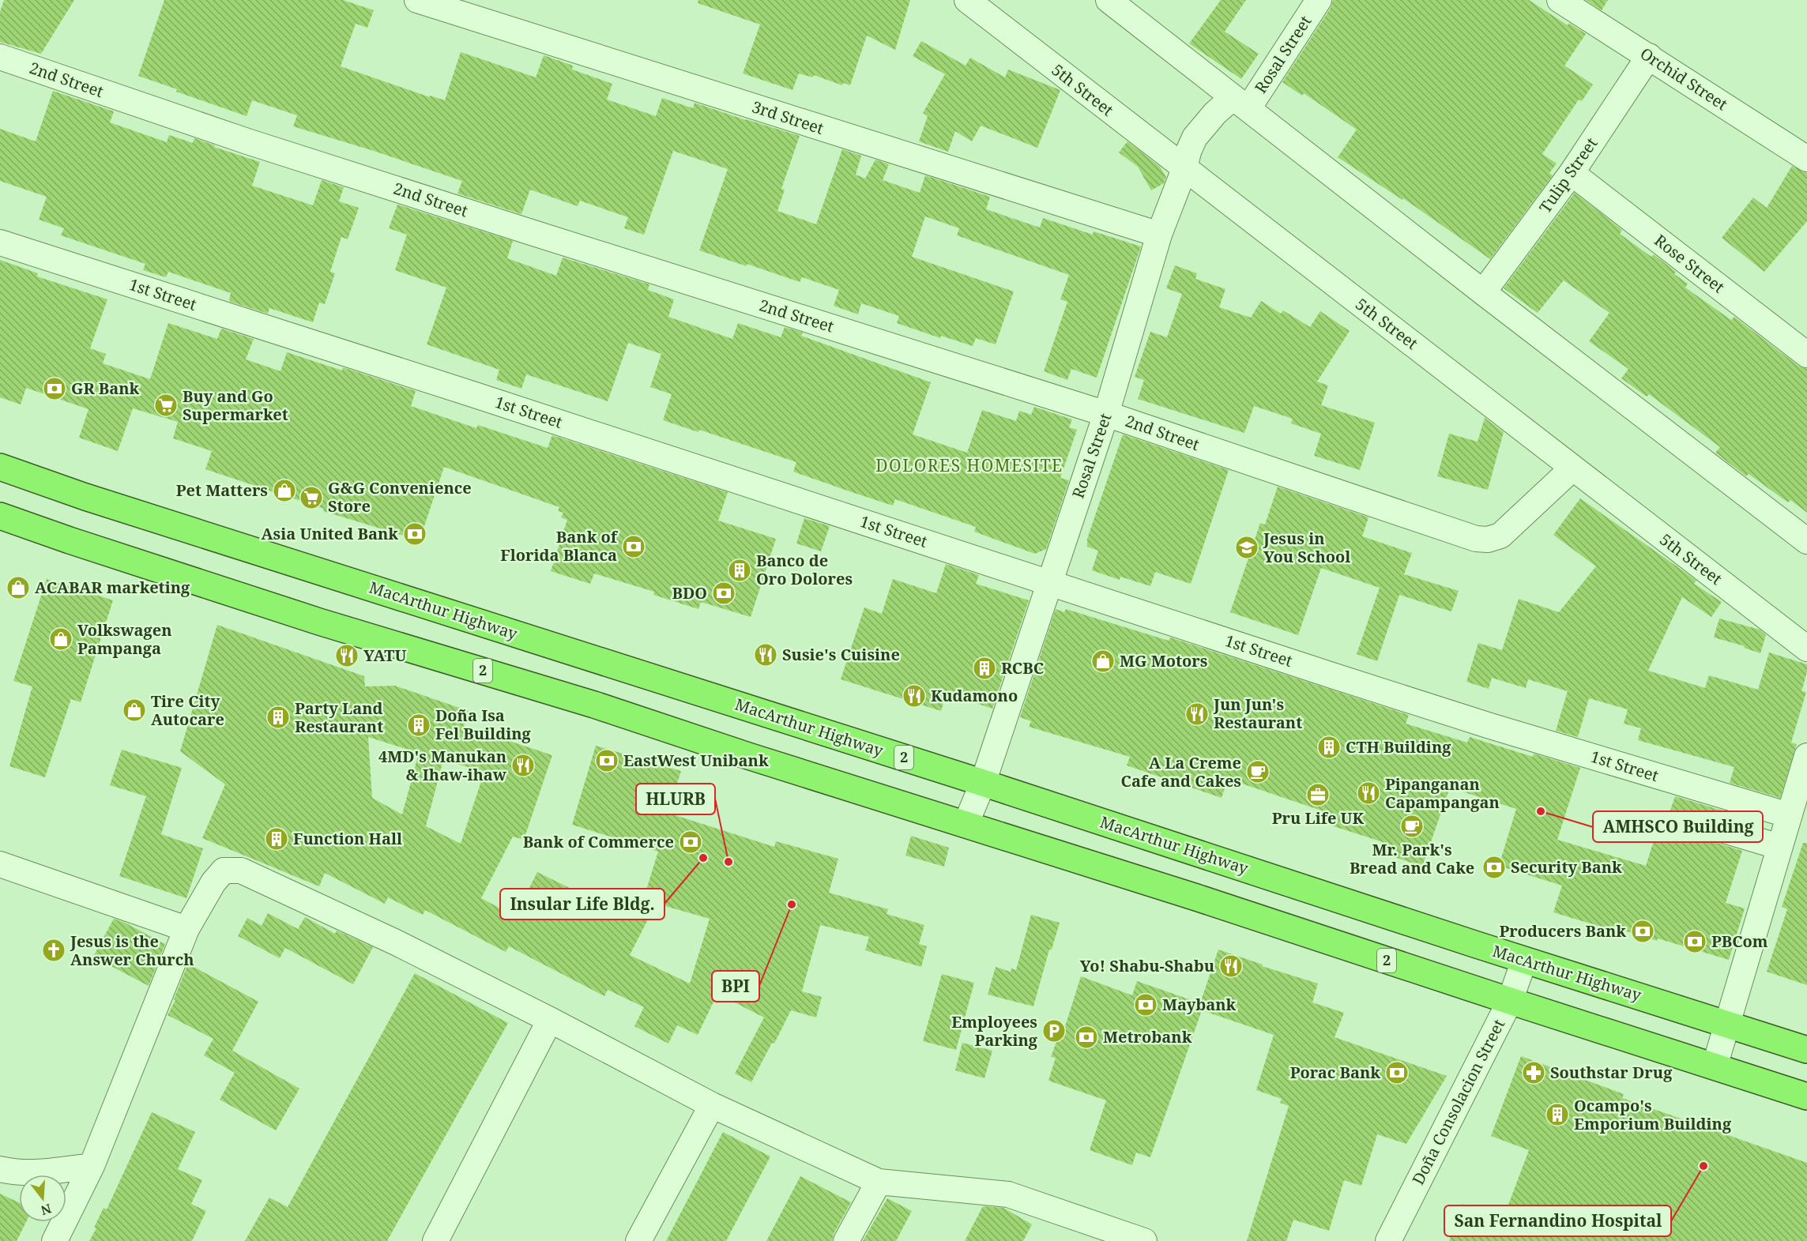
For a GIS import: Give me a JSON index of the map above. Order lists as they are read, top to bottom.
{
  "streets": {
    "highway": ["MacArthur Highway", "2"],
    "street": [
      "Rosal Street",
      "Orchid Street",
      "2nd Street",
      "5th Street",
      "3rd Street",
      "Tulip Street",
      "Rose Street",
      "1st Street",
      "Doña Consolacion Street"
    ]
  },
  "crossings": [
    ["Rosal Street", "2nd Street"],
    ["Rosal Street", "5th Street"],
    ["Rosal Street", "3rd Street"],
    ["Rosal Street", "1st Street"],
    ["Rosal Street", "MacArthur Highway"],
    ["Rosal Street", "2"],
    ["Orchid Street", "Tulip Street"],
    ["2nd Street", "5th Street"],
    ["Tulip Street", "Rose Street"],
    ["MacArthur Highway", "Doña Consolacion Street"],
    ["2", "Doña Consolacion Street"]
  ],
  "districts": ["DOLORES HOMESITE"],
  "places": {
    "bank": [
      "GR Bank",
      "Asia United Bank",
      "Bank of Florida Blanca",
      "BDO",
      "EastWest Unibank",
      "Bank of Commerce",
      "Security Bank",
      "Producers Bank",
      "PBCom",
      "Maybank",
      "Metrobank",
      "Porac Bank"
    ],
    "supermarket": ["Buy and Go Supermarket", "G&G Convenience Store"],
    "shop": [
      "Pet Matters",
      "ACABAR marketing",
      "Volkswagen Pampanga",
      "MG Motors",
      "Tire City Autocare"
    ],
    "school or university": ["Jesus in You School"],
    "building": [
      "Banco de Oro Dolores",
      "RCBC",
      "Party Land Restaurant",
      "Doña Isa Fel Building",
      "CTH Building",
      "Function Hall",
      "Ocampo's Emporium Building"
    ],
    "restaurant": [
      "Susie's Cuisine",
      "YATU",
      "Kudamono",
      "Jun Jun's Restaurant",
      "4MD's Manukan & Ihaw-ihaw",
      "Pipanganan Capampangan",
      "Yo! Shabu-Shabu"
    ],
    "cafe": ["A La Creme Cafe and Cakes", "Mr. Park's Bread and Cake"],
    "office": ["Pru Life UK"],
    "other": [
      "AMHSCO Building",
      "Insular Life Bldg.",
      "HLURB",
      "BPI",
      "San Fernandino Hospital"
    ],
    "church": ["Jesus is the Answer Church"],
    "parking": ["Employees Parking"],
    "pharmacy": ["Southstar Drug"]
  },
  "north": "bottom"
}
